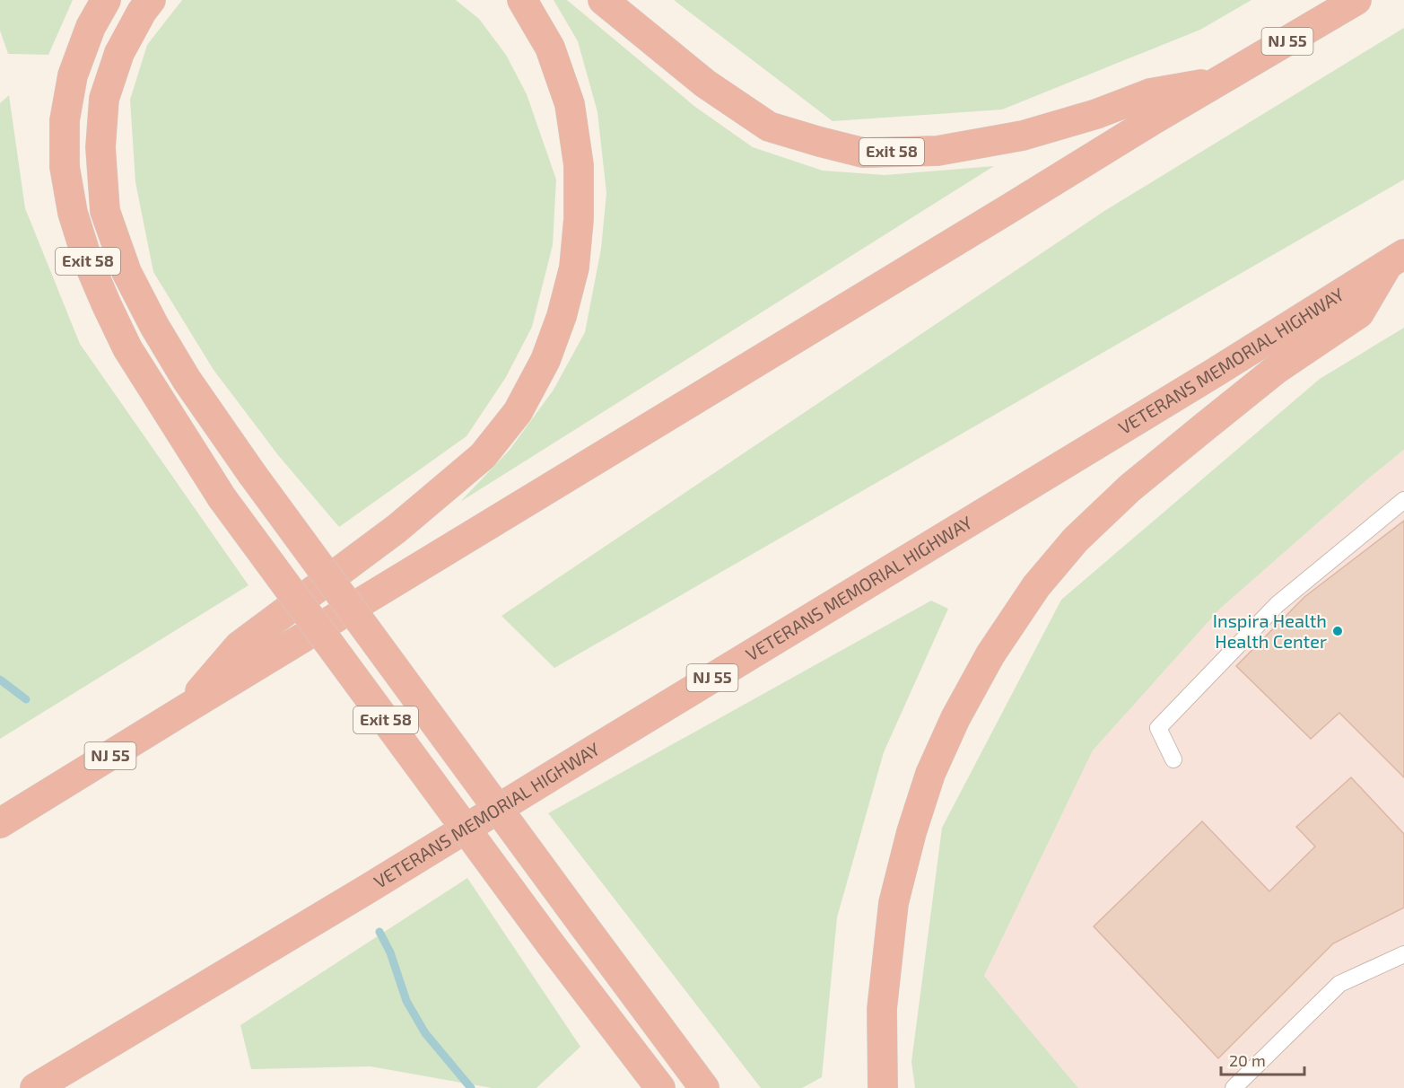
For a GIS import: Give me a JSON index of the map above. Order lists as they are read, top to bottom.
{
  "streets": {
    "highway": ["NJ 55", "Exit 58", "VETERANS MEMORIAL HIGHWAY"]
  },
  "crossings": [
    ["NJ 55", "Exit 58"]
  ],
  "places": ["Inspira Health Health Center"],
  "scale_bar": "20 m"
}
